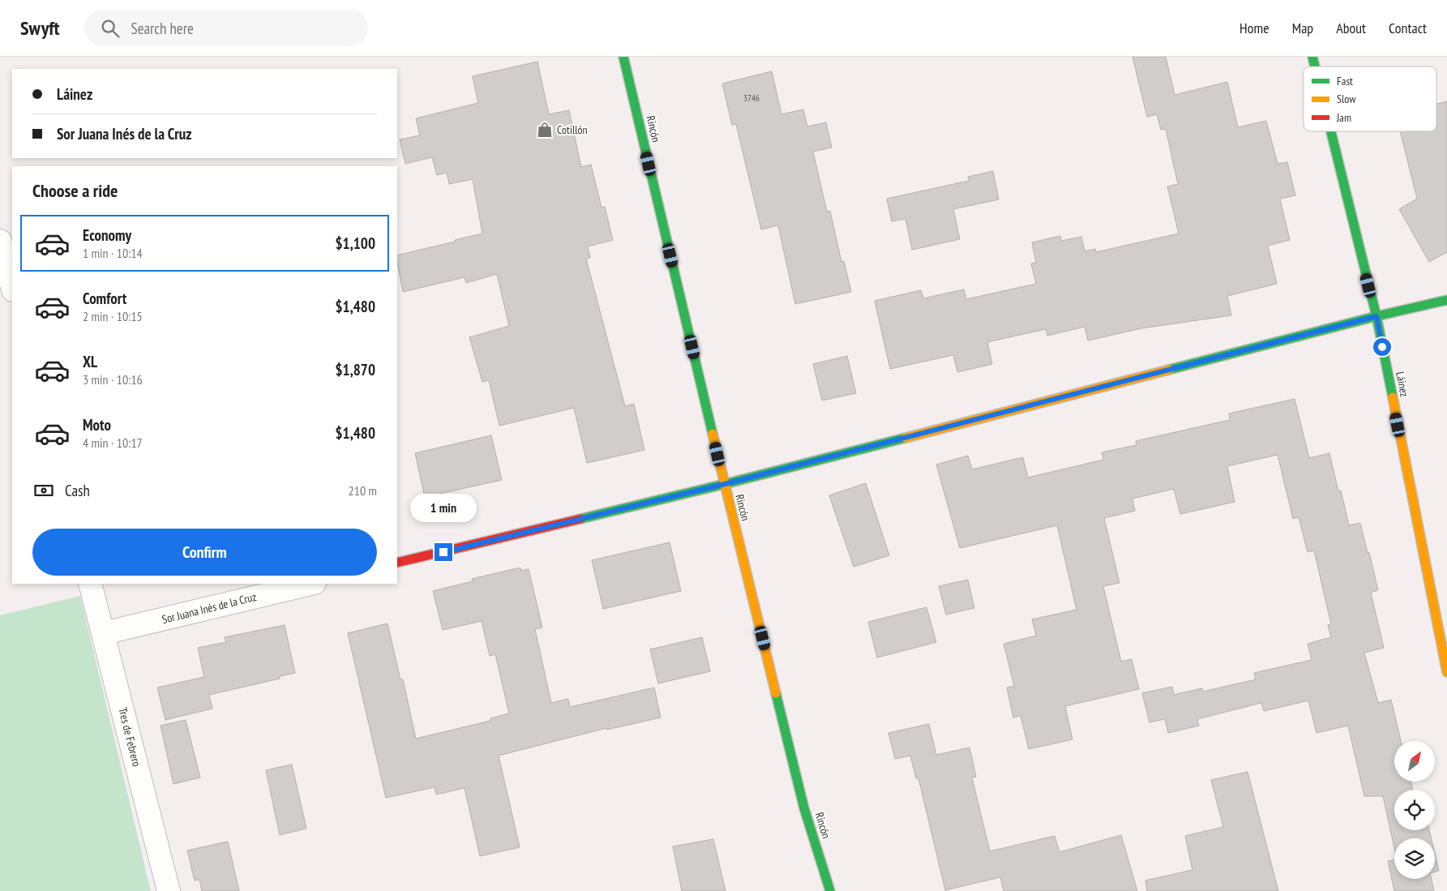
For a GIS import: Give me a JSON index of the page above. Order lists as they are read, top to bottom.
{
  "streets": {
    "street": [
      "Rincón",
      "Láinez",
      "Sor Juana Inés de la Cruz",
      "Tres de Febrero"
    ]
  },
  "crossings": [
    ["Sor Juana Inés de la Cruz", "Tres de Febrero"]
  ],
  "places": {
    "shop": ["Cotillón"]
  },
  "house_numbers": ["3746"],
  "legend": ["Fast", "Slow", "Jam"],
  "north": "top right",
  "page": {
    "header": "Swyft",
    "search": "Search here",
    "nav": [
      "Home",
      "Map",
      "About",
      "Contact"
    ],
    "banner": ["Láinez", "Sor Juana Inés de la Cruz"],
    "heading": "Choose a ride",
    "list": [
      {
        "name": "Economy",
        "note": "1 min · 10:14",
        "value": "$1,100"
      },
      {
        "name": "Comfort",
        "note": "2 min · 10:15",
        "value": "$1,480"
      },
      {
        "name": "XL",
        "note": "3 min · 10:16",
        "value": "$1,870"
      },
      {
        "name": "Moto",
        "note": "4 min · 10:17",
        "value": "$1,480"
      }
    ],
    "pay": ["Cash", "210 m"],
    "bubble": "1 min",
    "buttons": "Confirm"
  }
}
